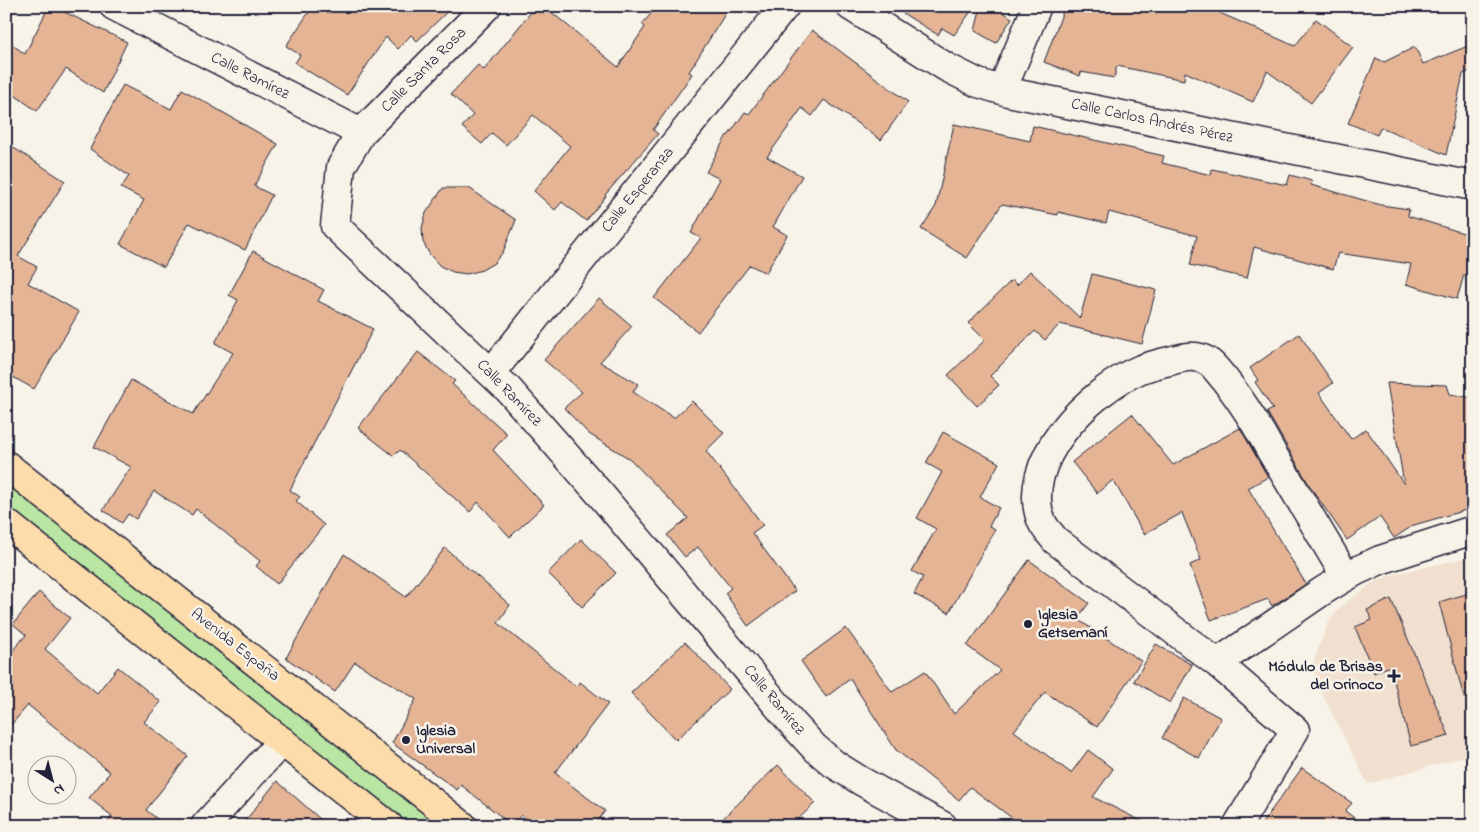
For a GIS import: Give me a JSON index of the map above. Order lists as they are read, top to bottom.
{
  "streets": {
    "main road": ["Avenida España"],
    "street": [
      "Calle Santa Rosa",
      "Calle Ramírez",
      "Calle Carlos Andrés Pérez",
      "Calle Esperanza"
    ]
  },
  "crossings": [
    ["Calle Santa Rosa", "Calle Ramírez"],
    ["Calle Ramírez", "Calle Esperanza"]
  ],
  "places": {
    "other": ["Iglesia Getsemaní", "Iglesia Universal"],
    "health": ["Módulo de Brisas del Orinoco"]
  },
  "north": "bottom right"
}
